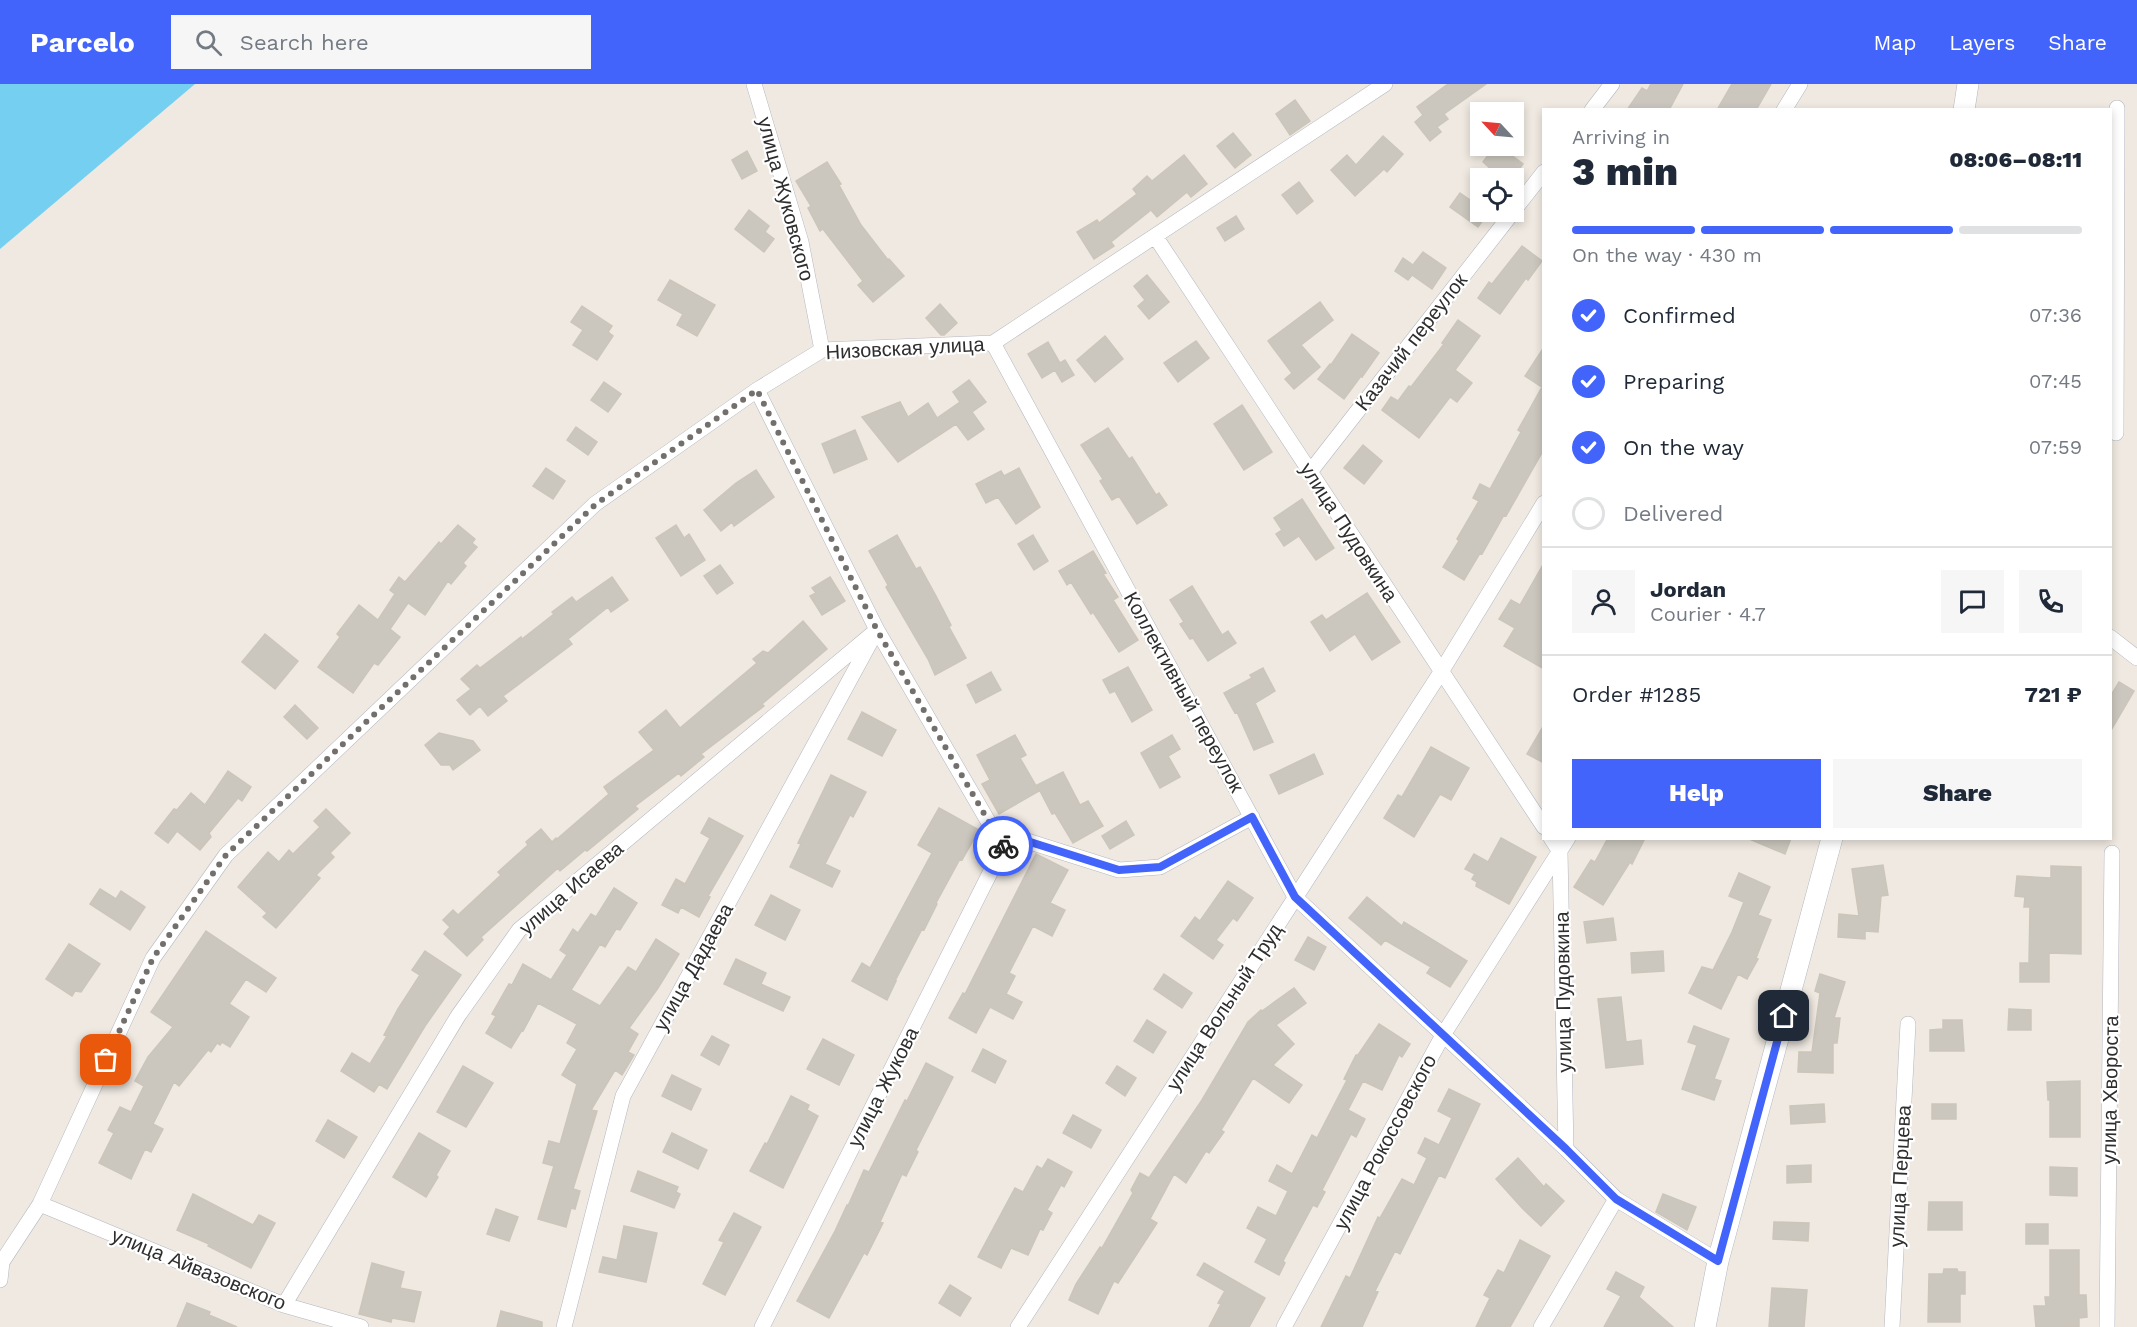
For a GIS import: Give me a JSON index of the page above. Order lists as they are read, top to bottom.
{
  "streets": {
    "street": [
      "улица Жуковского",
      "Казачий переулок",
      "Низовская улица",
      "улица Пудовкина",
      "Коллективный переулок",
      "улица Исаева",
      "улица Дадаева",
      "улица Вольный Труд",
      "улица Жукова",
      "улица Хвороста",
      "улица Рокоссовского",
      "улица Перцева",
      "улица Айвазовского"
    ]
  },
  "crossings": [
    ["улица Жуковского", "Низовская улица"],
    ["Казачий переулок", "улица Пудовкина"],
    ["Низовская улица", "улица Пудовкина"],
    ["Низовская улица", "Коллективный переулок"],
    ["Низовская улица", "улица Айвазовского"],
    ["улица Пудовкина", "Коллективный переулок"],
    ["улица Пудовкина", "улица Вольный Труд"],
    ["улица Пудовкина", "улица Рокоссовского"],
    ["Коллективный переулок", "улица Вольный Труд"],
    ["Коллективный переулок", "улица Рокоссовского"],
    ["улица Исаева", "улица Дадаева"],
    ["улица Исаева", "улица Айвазовского"]
  ],
  "north": "top left",
  "page": {
    "header": "Parcelo",
    "search": "Search here",
    "nav": ["Map", "Layers", "Share"],
    "heading": ["3 min", "Arriving in", "08:06–08:11"],
    "panel": [
      "Jordan",
      "Courier · 4.7",
      "Order #1285",
      "721 ₽"
    ],
    "bar": "On the way · 430 m",
    "list": [
      ["Confirmed", "07:36"],
      ["Preparing", "07:45"],
      ["On the way", "07:59"],
      "Delivered"
    ],
    "buttons": ["Help", "Share"]
  }
}
